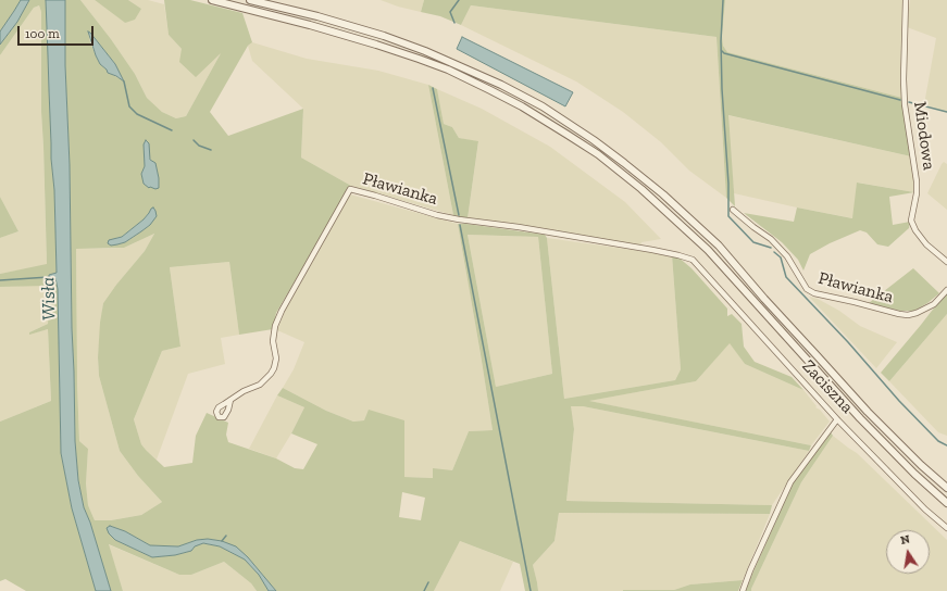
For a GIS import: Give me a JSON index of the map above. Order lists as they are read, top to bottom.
{
  "streets": {
    "street": ["Miodowa", "Pławianka", "Zaciszna"]
  },
  "crossings": [
    ["Pławianka", "Zaciszna"]
  ],
  "water": ["Wisła"],
  "scale_bar": "100 m",
  "north": "top"
}
